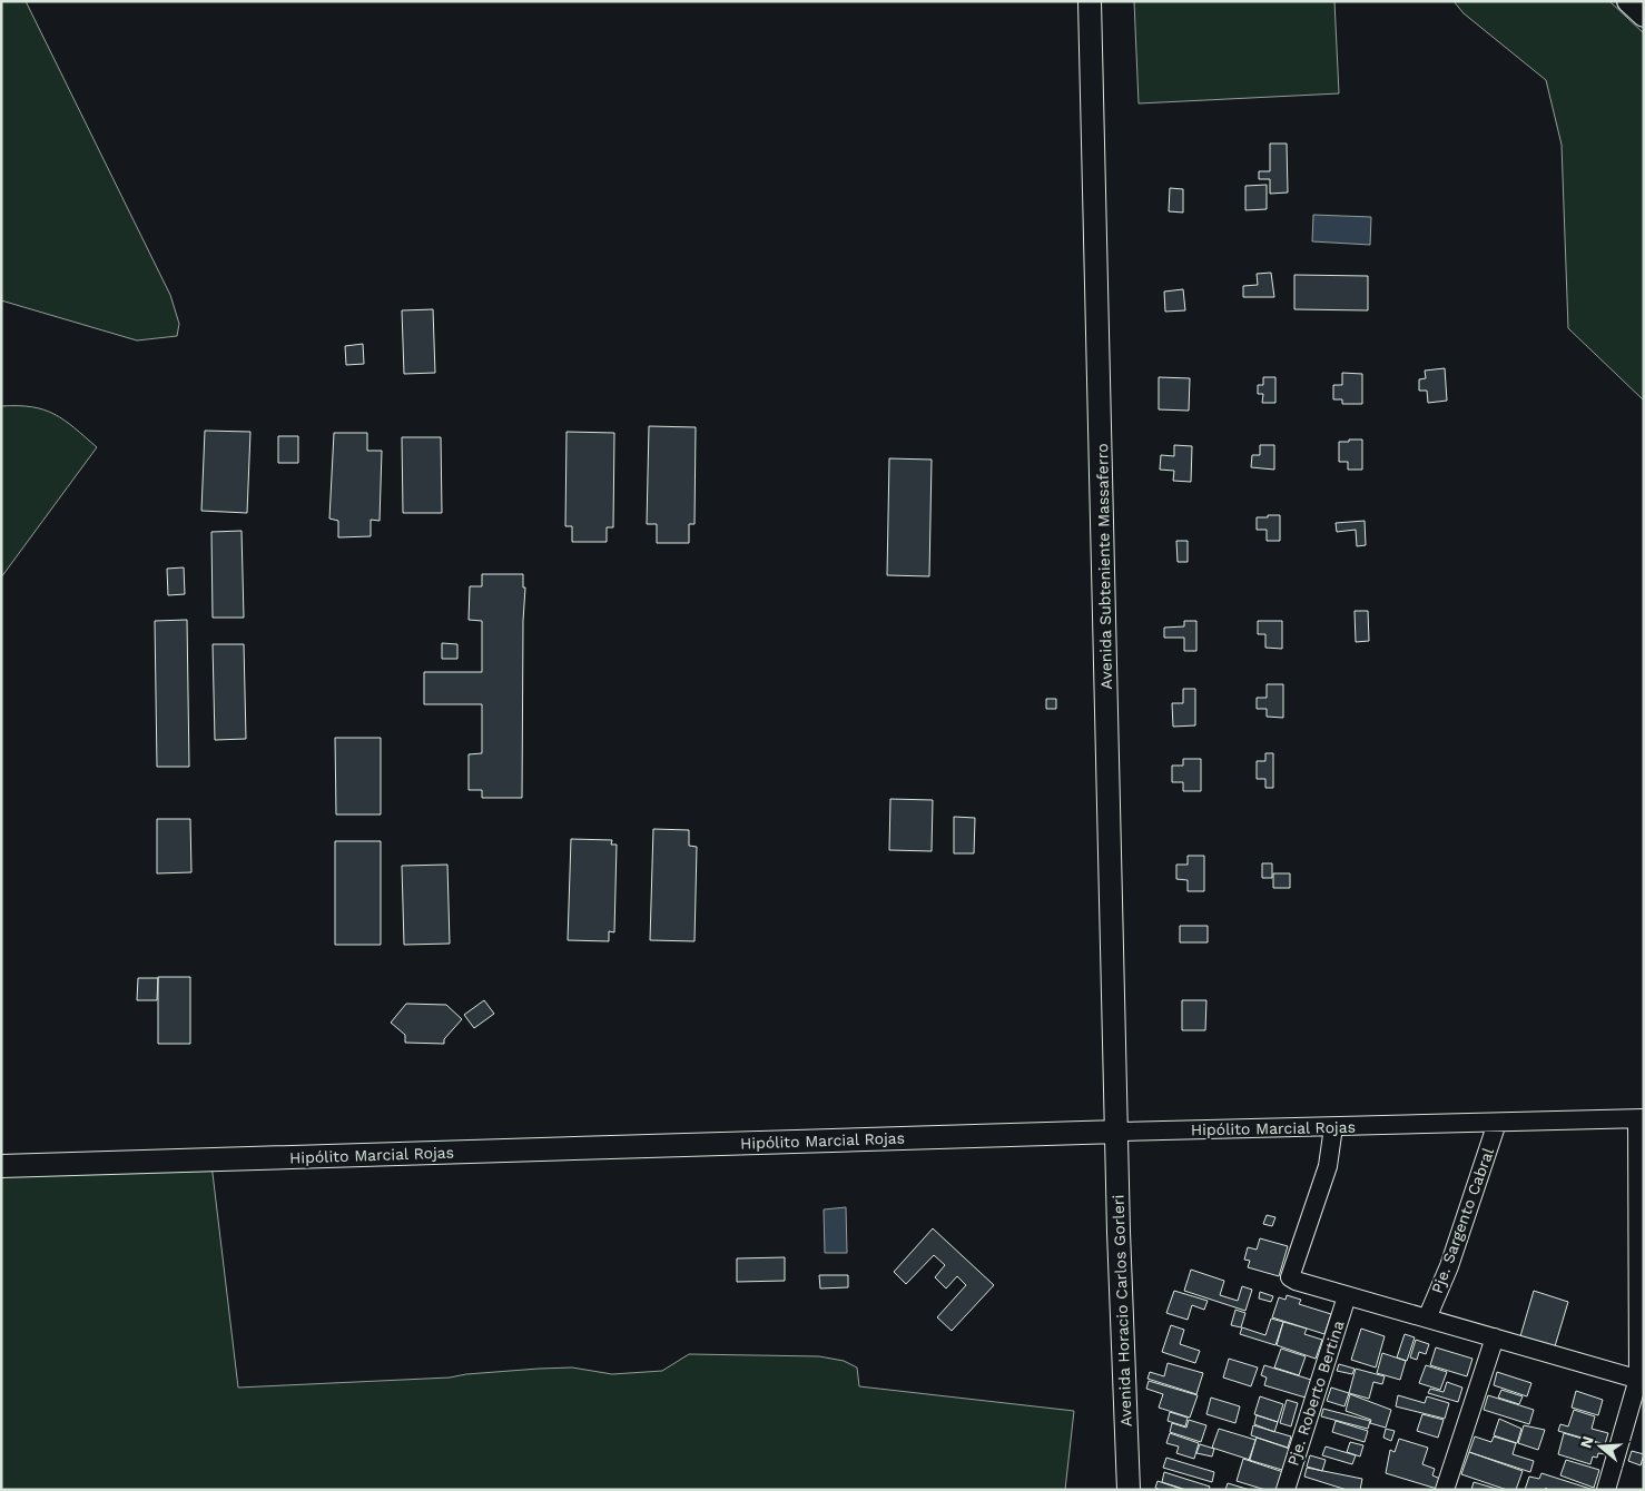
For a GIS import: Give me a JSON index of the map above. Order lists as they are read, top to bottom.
{
  "streets": {
    "main road": ["Avenida Subteniente Massaferro", "Hipólito Marcial Rojas", "Avenida Horacio Carlos Gorleri"],
    "street": ["Pje. Sargento Cabral", "Pje. Roberto Bertina"]
  },
  "crossings": [
    ["Avenida Subteniente Massaferro", "Hipólito Marcial Rojas"],
    ["Avenida Subteniente Massaferro", "Avenida Horacio Carlos Gorleri"],
    ["Hipólito Marcial Rojas", "Pje. Sargento Cabral"],
    ["Hipólito Marcial Rojas", "Avenida Horacio Carlos Gorleri"]
  ],
  "north": "left"
}
